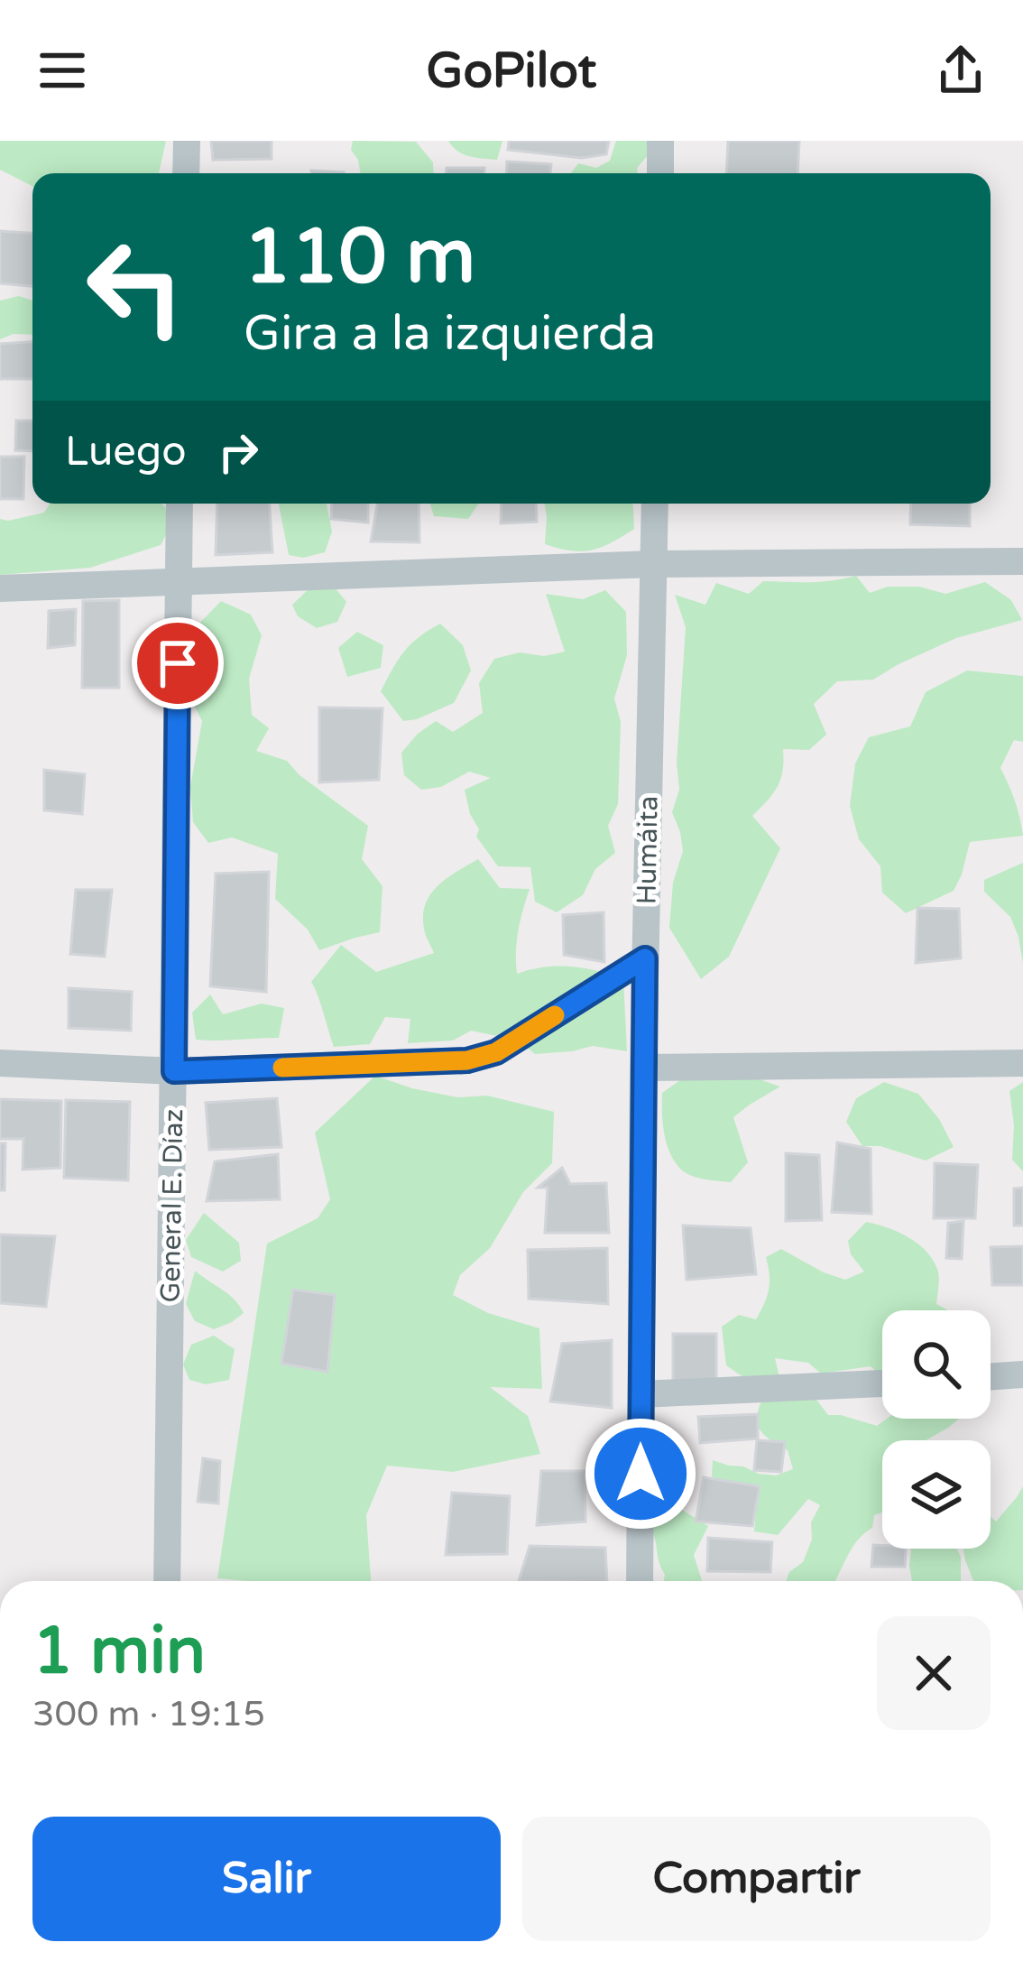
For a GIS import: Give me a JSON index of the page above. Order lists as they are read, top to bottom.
{
  "streets": {
    "street": ["Humáita", "General E. Díaz"]
  },
  "page": {
    "header": "GoPilot",
    "turn": ["110 m", "Gira a la izquierda"],
    "then": "Luego",
    "heading": ["1 min", "300 m · 19:15"],
    "buttons": ["Salir", "Compartir"]
  }
}
